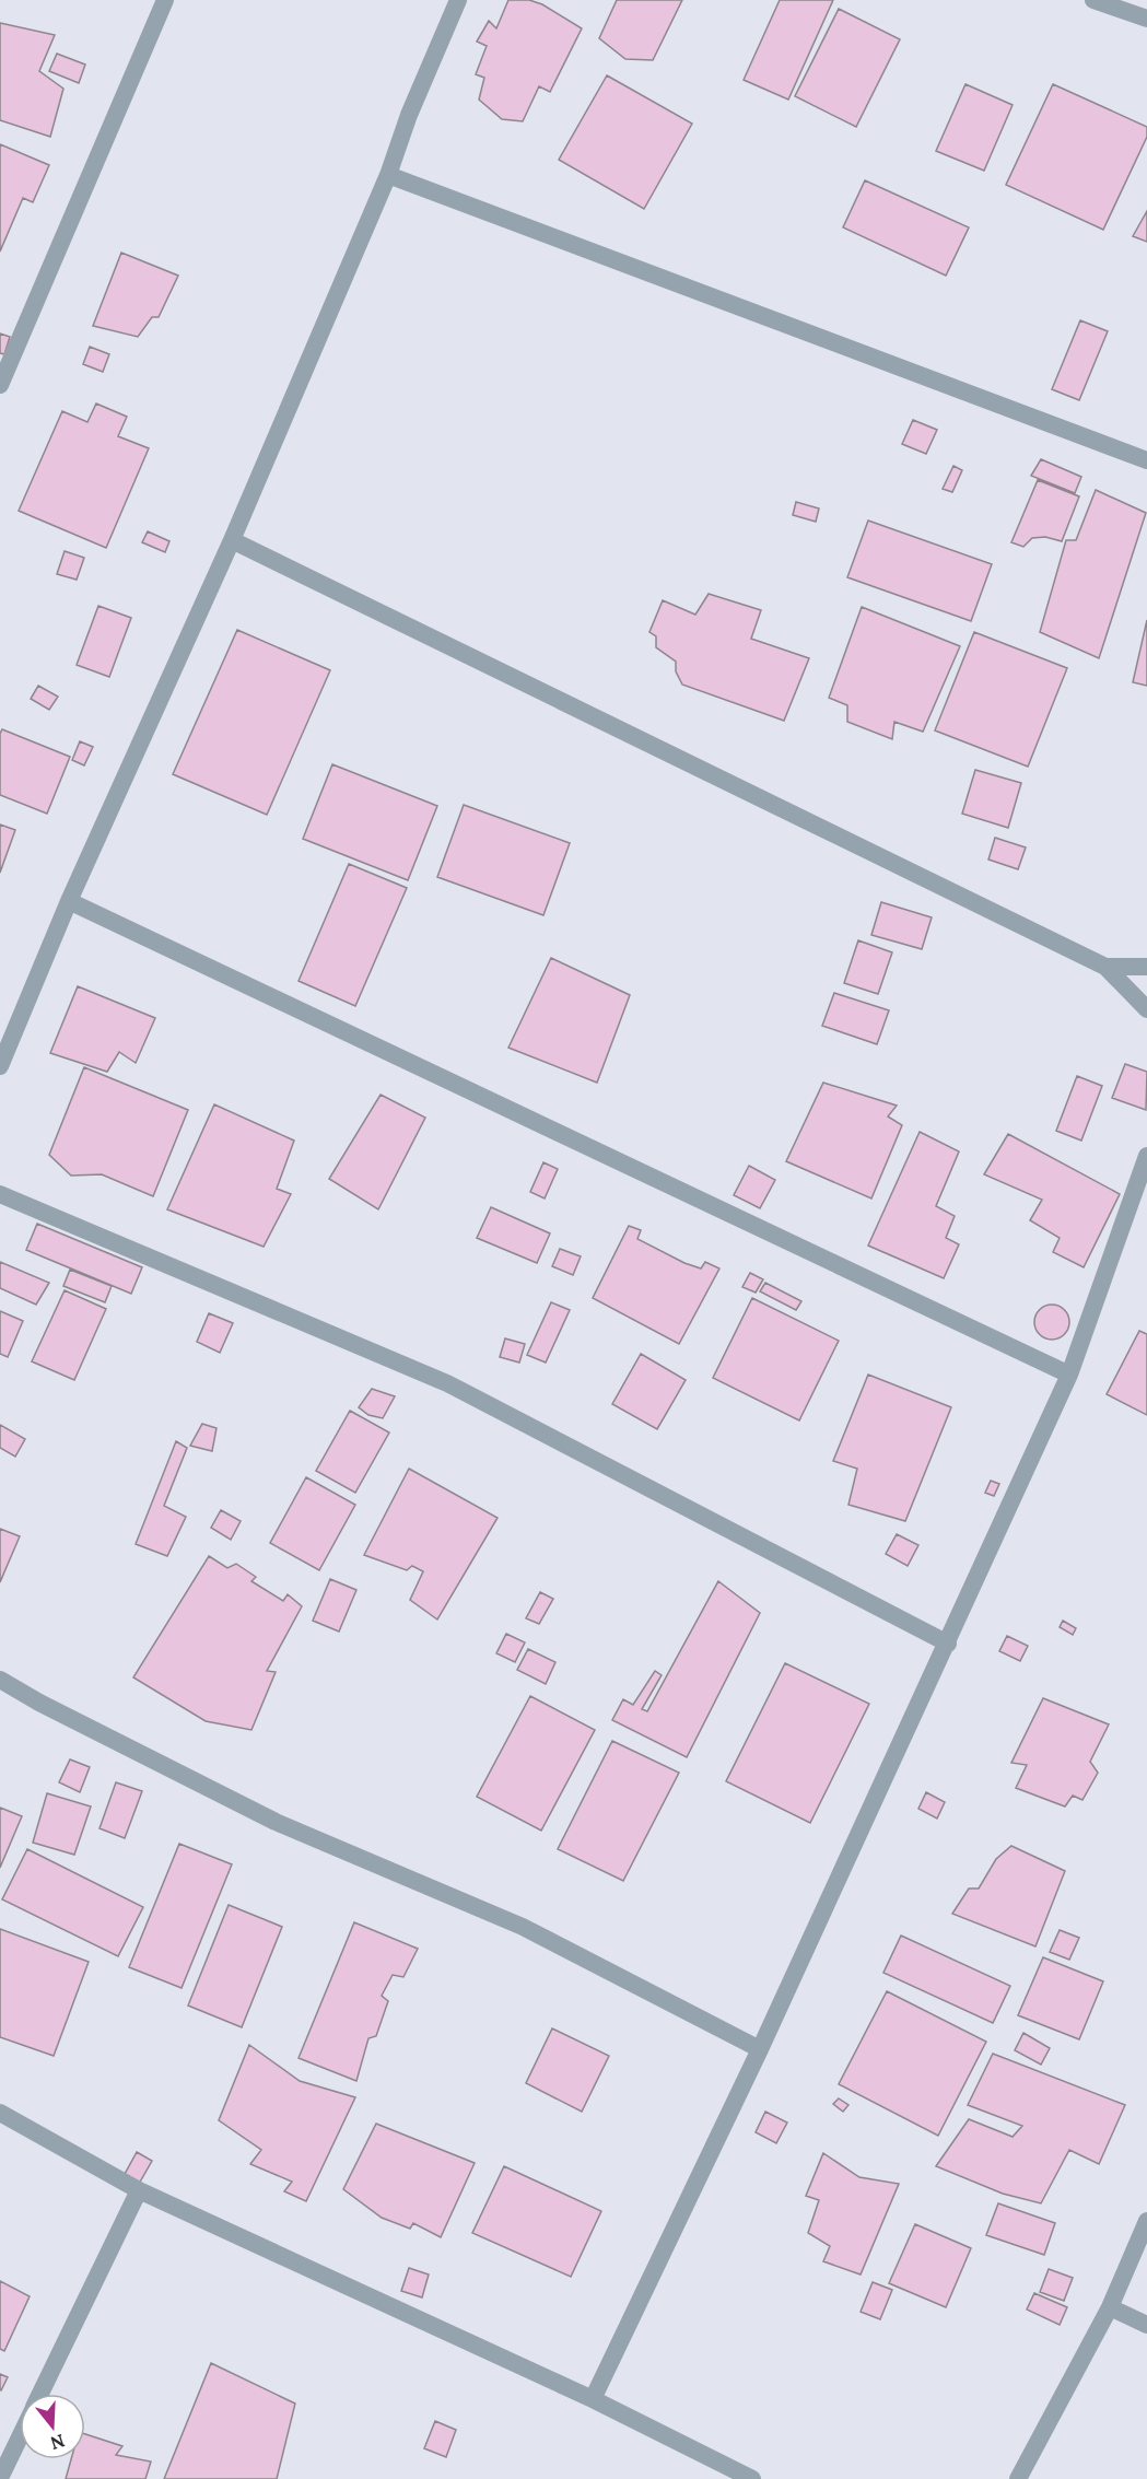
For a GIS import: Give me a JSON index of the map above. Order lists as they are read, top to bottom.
{
  "north": "bottom"
}
